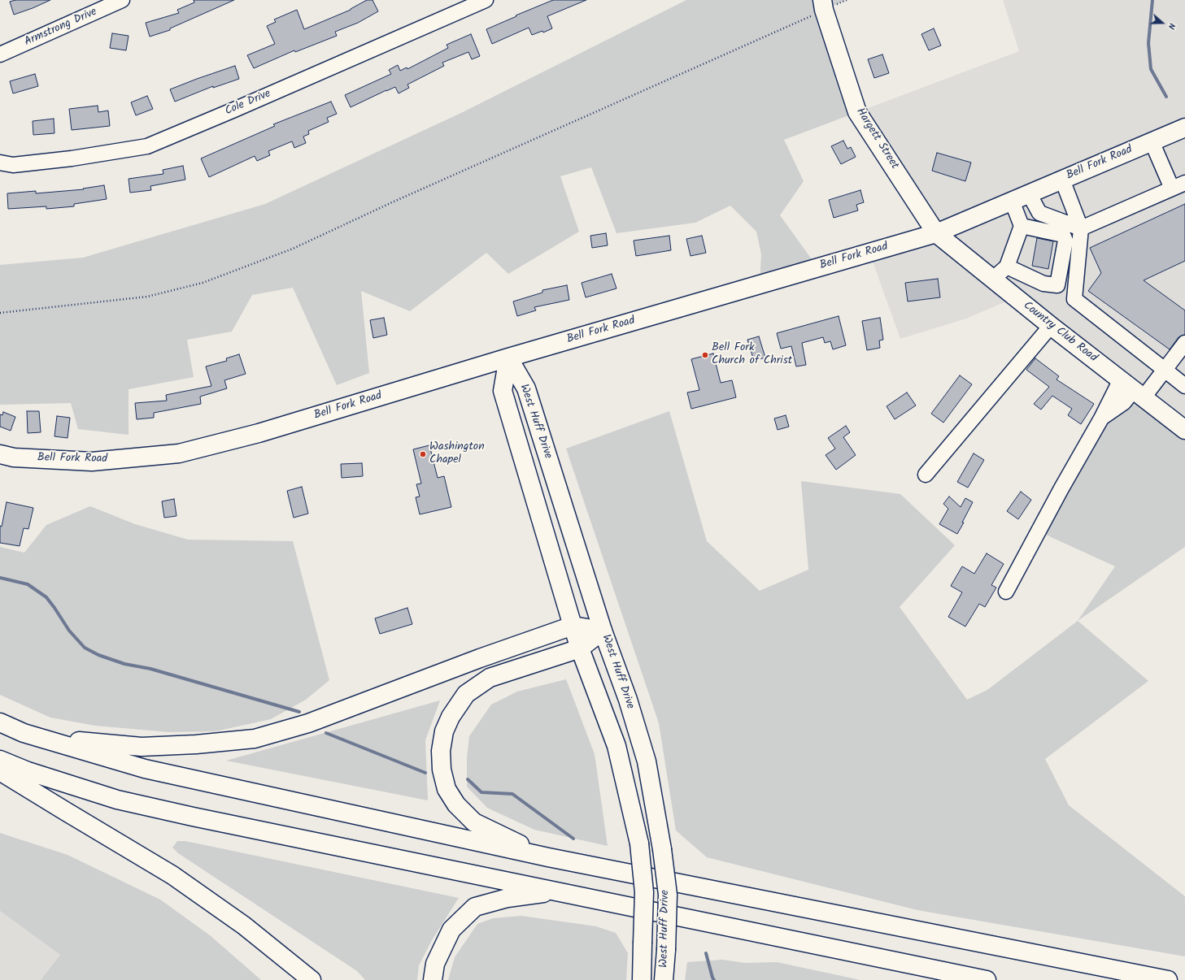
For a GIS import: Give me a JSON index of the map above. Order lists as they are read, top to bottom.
{
  "streets": {
    "main road": [
      "Hargett Street",
      "Bell Fork Road",
      "Country Club Road",
      "West Huff Drive"
    ],
    "street": ["Armstrong Drive", "Cole Drive"]
  },
  "crossings": [
    ["Hargett Street", "Bell Fork Road"],
    ["Hargett Street", "Country Club Road"],
    ["Bell Fork Road", "Country Club Road"],
    ["Bell Fork Road", "West Huff Drive"]
  ],
  "places": ["Bell Fork Church of Christ", "Washington Chapel"],
  "north": "right"
}
